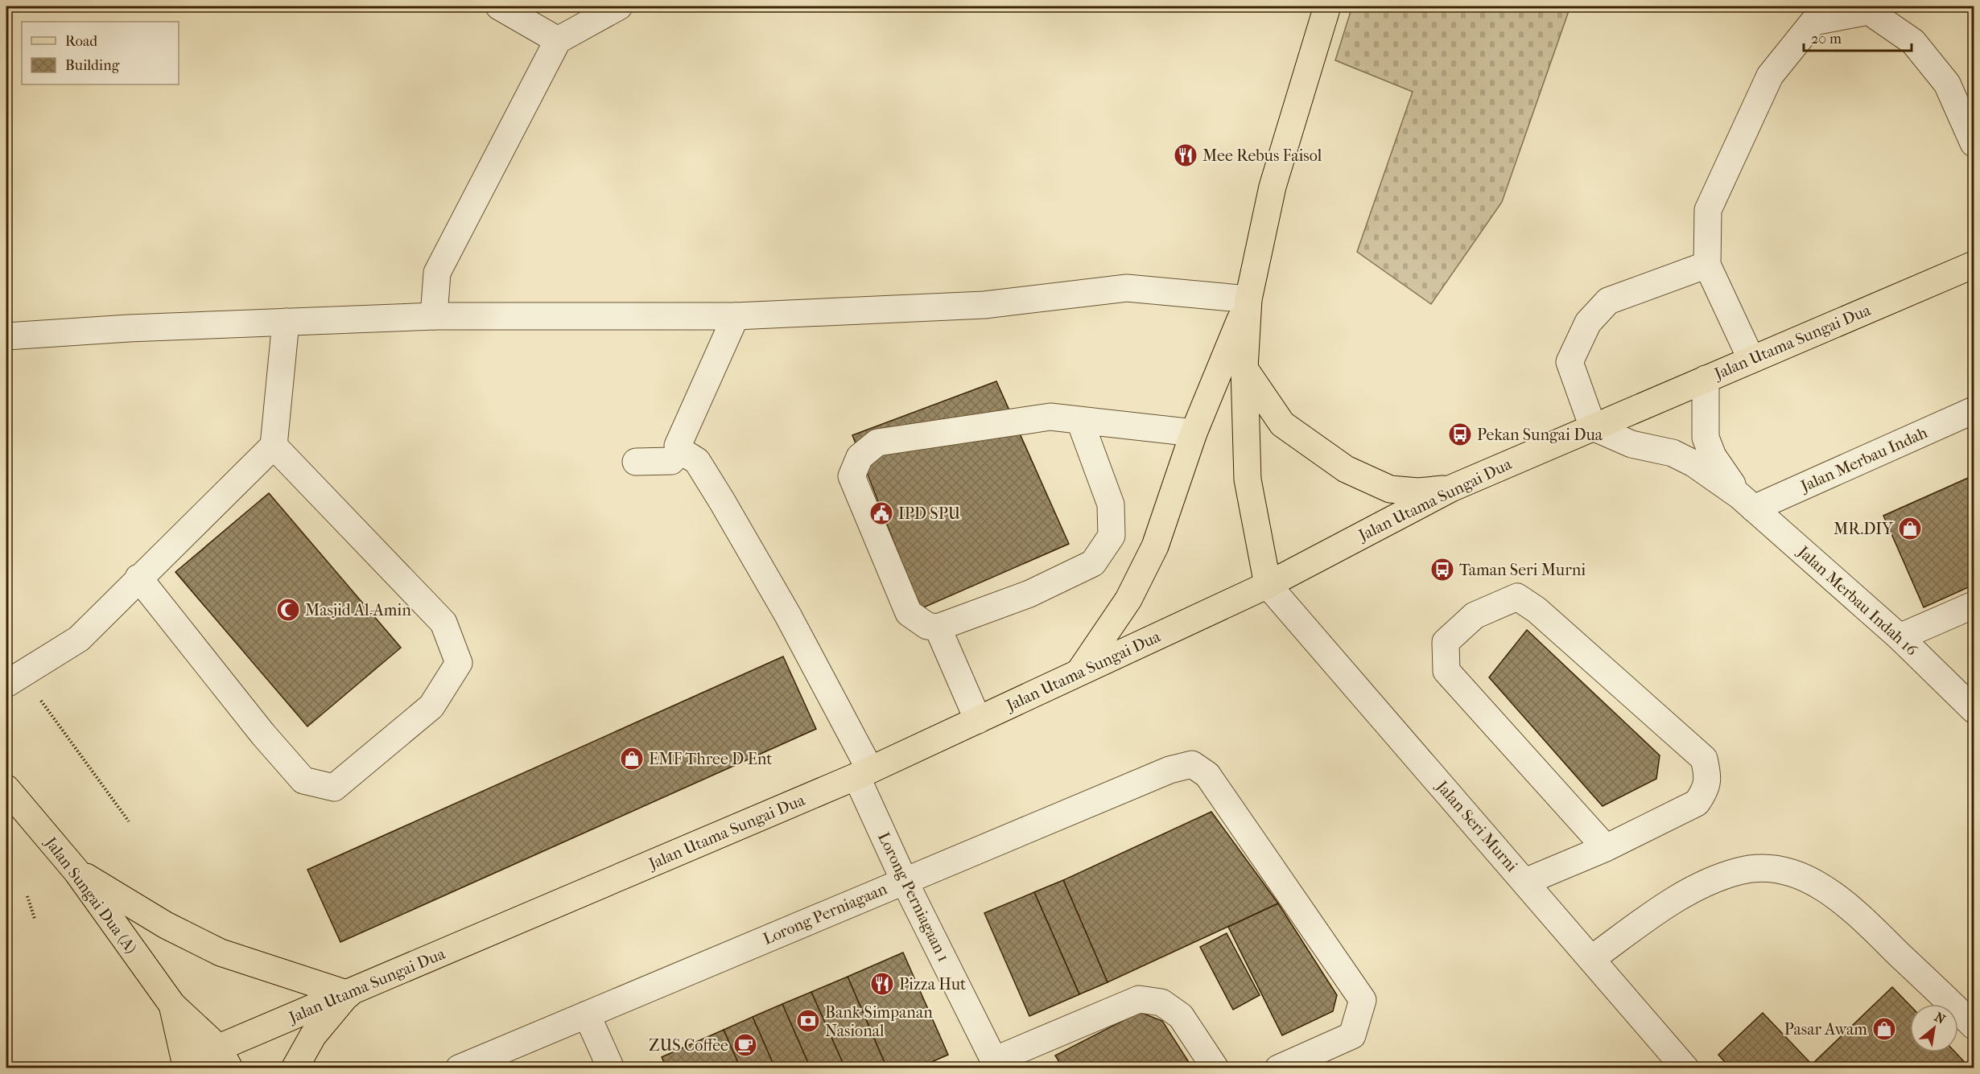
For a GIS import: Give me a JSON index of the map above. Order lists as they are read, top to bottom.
{
  "streets": {
    "main road": ["Jalan Utama Sungai Dua", "Jalan Sungai Dua (A)"],
    "street": [
      "Jalan Merbau Indah",
      "Jalan Merbau Indah 16",
      "Jalan Seri Murni",
      "Lorong Perniagaan 1",
      "Lorong Perniagaan"
    ]
  },
  "crossings": [
    ["Jalan Utama Sungai Dua", "Jalan Merbau Indah 16"],
    ["Jalan Utama Sungai Dua", "Jalan Seri Murni"],
    ["Jalan Utama Sungai Dua", "Jalan Sungai Dua (A)"],
    ["Jalan Utama Sungai Dua", "Lorong Perniagaan 1"],
    ["Jalan Merbau Indah", "Jalan Merbau Indah 16"],
    ["Lorong Perniagaan 1", "Lorong Perniagaan"]
  ],
  "places": {
    "restaurant": ["Mee Rebus Faisol", "Pizza Hut"],
    "bus stop": ["Pekan Sungai Dua", "Taman Seri Murni"],
    "public building": ["IPD SPU"],
    "shop": ["MR.DIY", "EMF Three D Ent", "Pasar Awam"],
    "mosque": ["Masjid Al-Amin"],
    "bank": ["Bank Simpanan Nasional"],
    "cafe": ["ZUS Coffee"]
  },
  "legend": ["Road", "Building"],
  "scale_bar": "20 m",
  "north": "top right"
}
